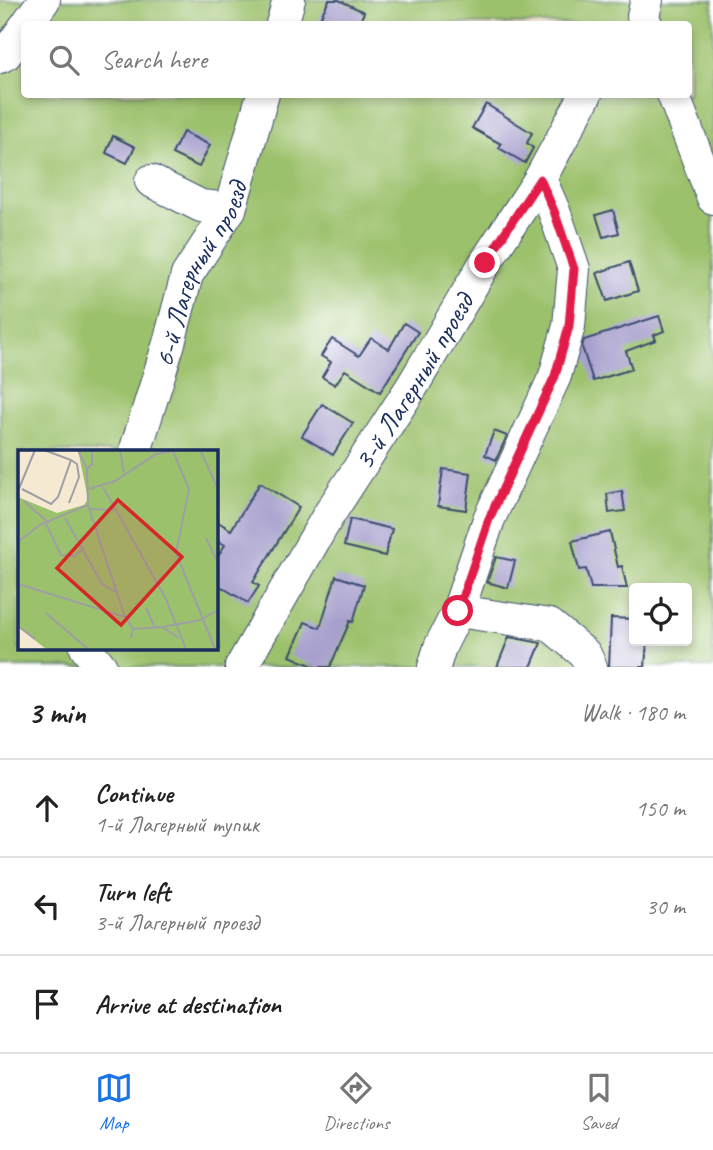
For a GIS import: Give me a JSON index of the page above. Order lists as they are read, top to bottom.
{
  "streets": {
    "street": ["6-й Лагерный проезд", "3-й Лагерный проезд"]
  },
  "page": {
    "search": "Search here",
    "heading": ["3 min", "Walk · 180 m"],
    "list": [
      ["Continue", "1-й Лагерный тупик", "150 m"],
      ["Turn left", "3-й Лагерный проезд", "30 m"],
      "Arrive at destination"
    ],
    "nav": ["Map", "Directions", "Saved"]
  }
}
